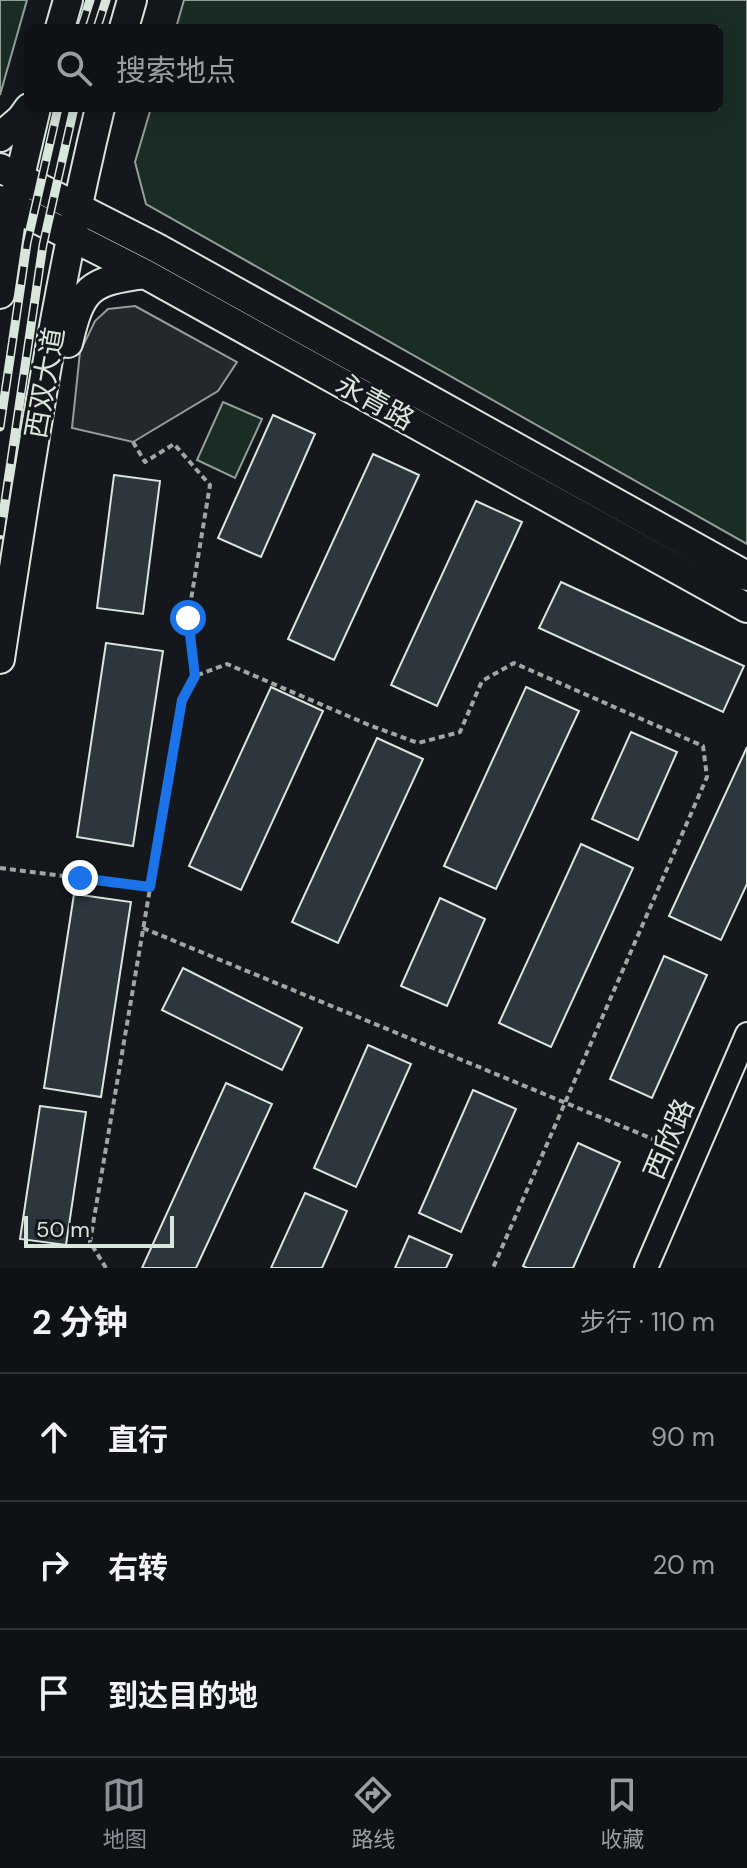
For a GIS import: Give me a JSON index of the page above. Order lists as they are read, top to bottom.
{
  "streets": {
    "main road": ["西双大道", "永青路"],
    "street": ["西欣路"]
  },
  "crossings": [
    ["西双大道", "永青路"]
  ],
  "scale_bar": "50 m",
  "page": {
    "search": "搜索地点",
    "scale": "50 m",
    "heading": ["2 分钟", "步行 · 110 m"],
    "list": [
      ["直行", "90 m"],
      ["右转", "20 m"],
      "到达目的地"
    ],
    "nav": ["地图", "路线", "收藏"]
  }
}
